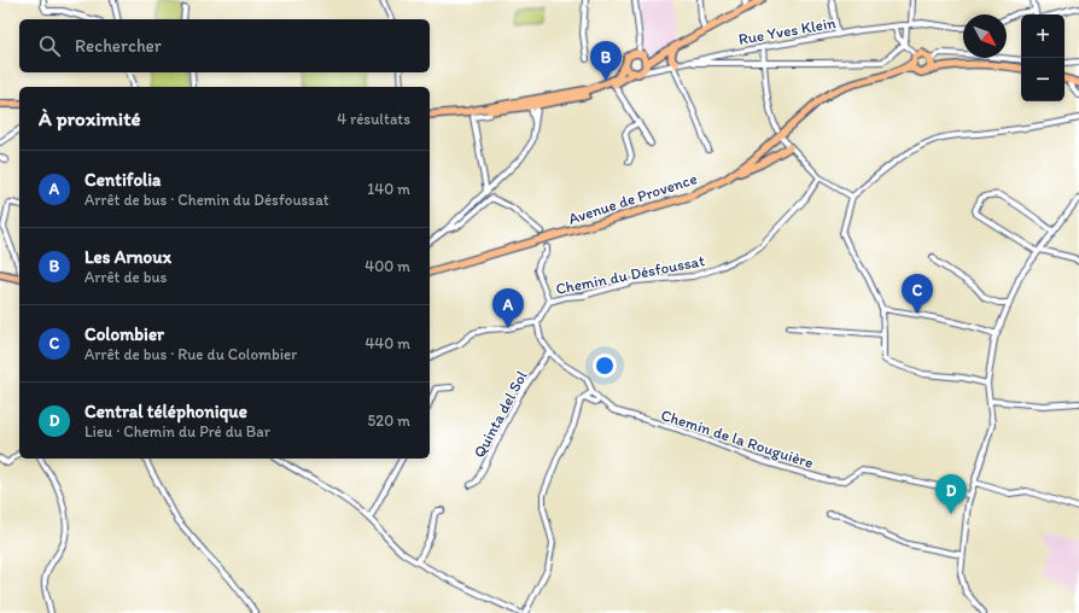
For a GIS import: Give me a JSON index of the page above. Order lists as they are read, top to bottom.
{
  "streets": {
    "main road": ["Avenue de Provence"],
    "street": [
      "Rue Yves Klein",
      "Chemin du Désfoussat",
      "Quinta del Sol",
      "Chemin de la Rouguière"
    ]
  },
  "crossings": [
    ["Chemin du Désfoussat", "Chemin de la Rouguière"],
    ["Quinta del Sol", "Chemin de la Rouguière"]
  ],
  "north": "bottom right",
  "page": {
    "map_buttons": ["+", "−"],
    "search": "Rechercher",
    "pins": [
      "B",
      "C",
      "A",
      "D"
    ],
    "heading": ["À proximité", "4 résultats"],
    "list": [
      {
        "mark": "A",
        "name": "Centifolia",
        "note": "Arrêt de bus · Chemin du Désfoussat",
        "value": "140 m"
      },
      {
        "mark": "B",
        "name": "Les Arnoux",
        "note": "Arrêt de bus",
        "value": "400 m"
      },
      {
        "mark": "C",
        "name": "Colombier",
        "note": "Arrêt de bus · Rue du Colombier",
        "value": "440 m"
      },
      {
        "mark": "D",
        "name": "Central téléphonique",
        "note": "Lieu · Chemin du Pré du Bar",
        "value": "520 m"
      }
    ]
  }
}
